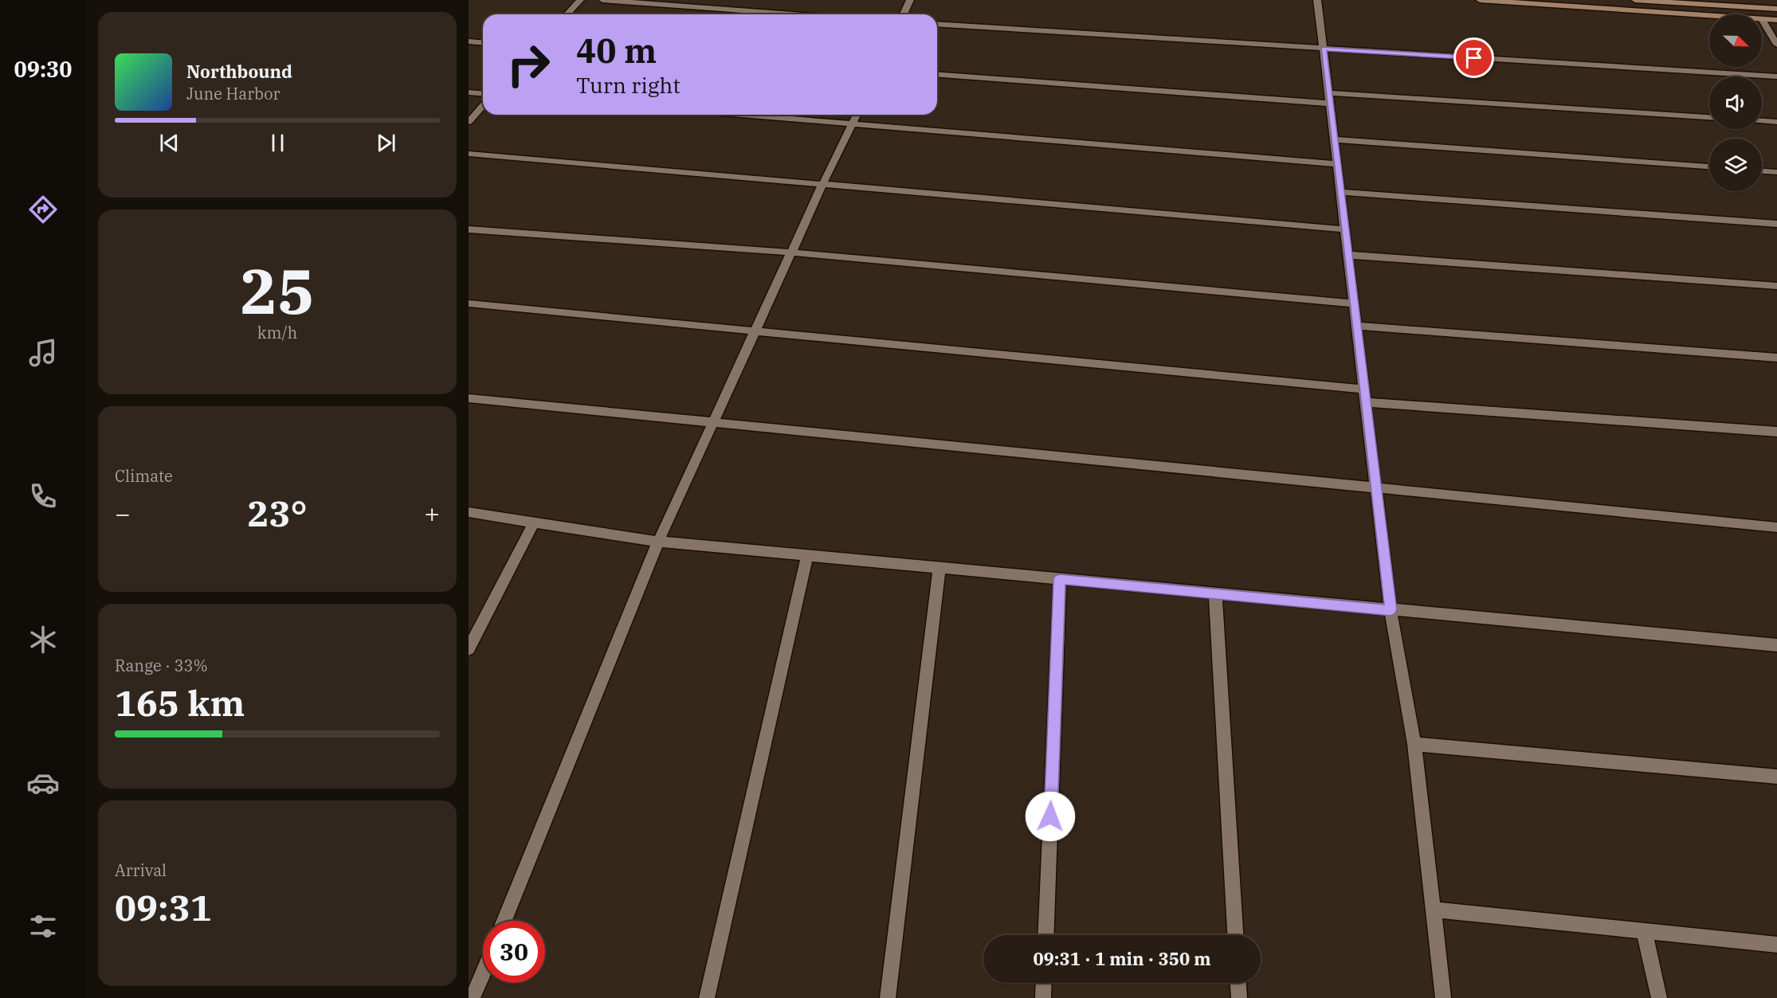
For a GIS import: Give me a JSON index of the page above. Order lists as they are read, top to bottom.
{
  "north": "bottom right",
  "page": {
    "tabs": "09:30",
    "turn": ["40 m", "Turn right"],
    "song": ["Northbound", "June Harbor"],
    "tile": [
      ["25", "km/h"],
      "Climate",
      ["Range · 33%", "165 km"],
      ["Arrival", "09:31"]
    ],
    "heat": ["−", "23°", "+"],
    "limit": "30",
    "trip": "09:31 · 1 min · 350 m"
  }
}
